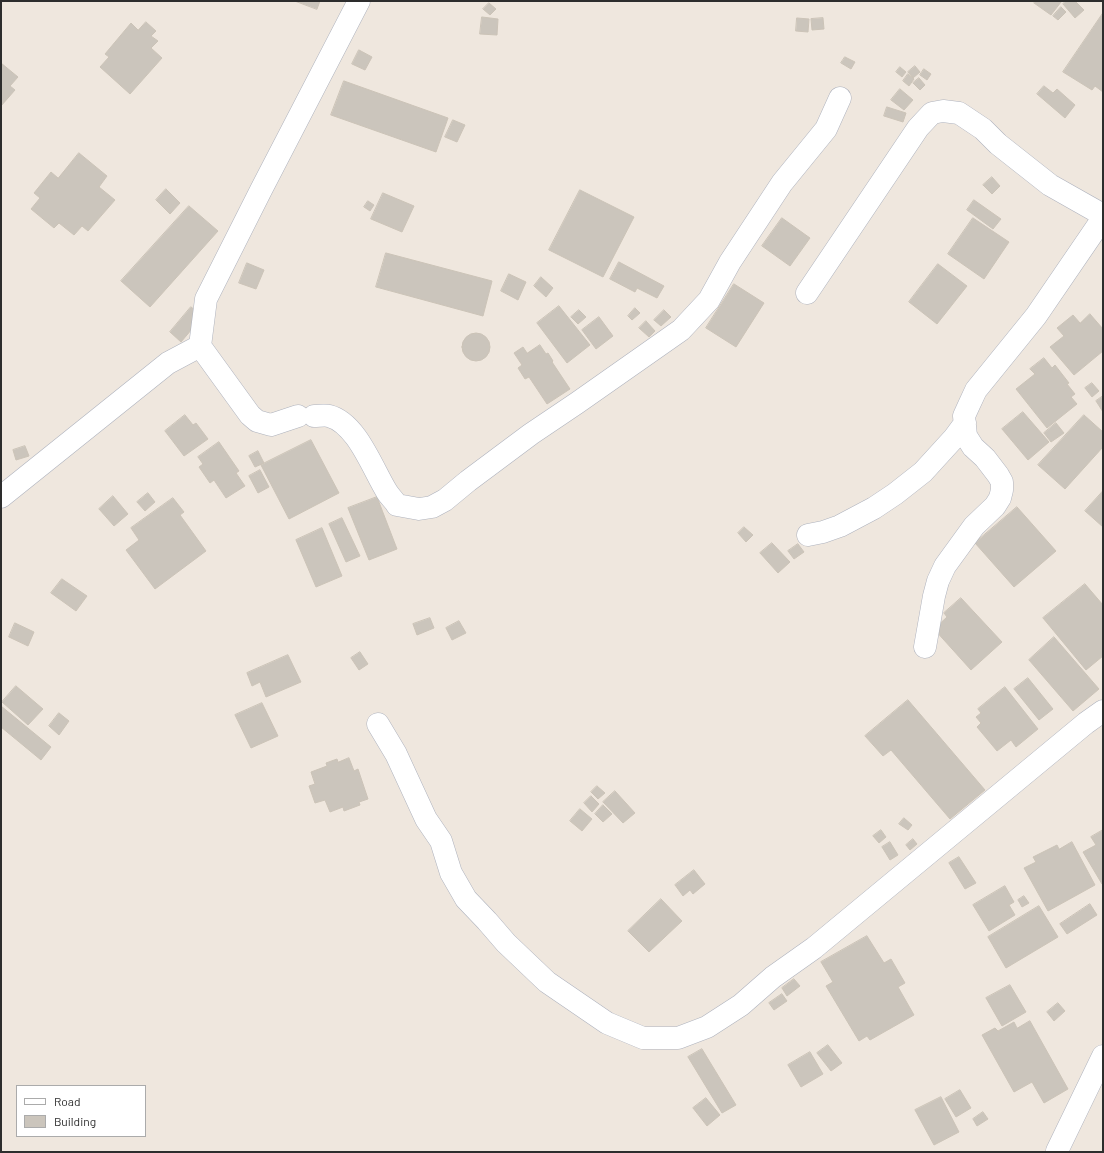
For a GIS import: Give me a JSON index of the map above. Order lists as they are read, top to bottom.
{
  "legend": ["Road", "Building"]
}
